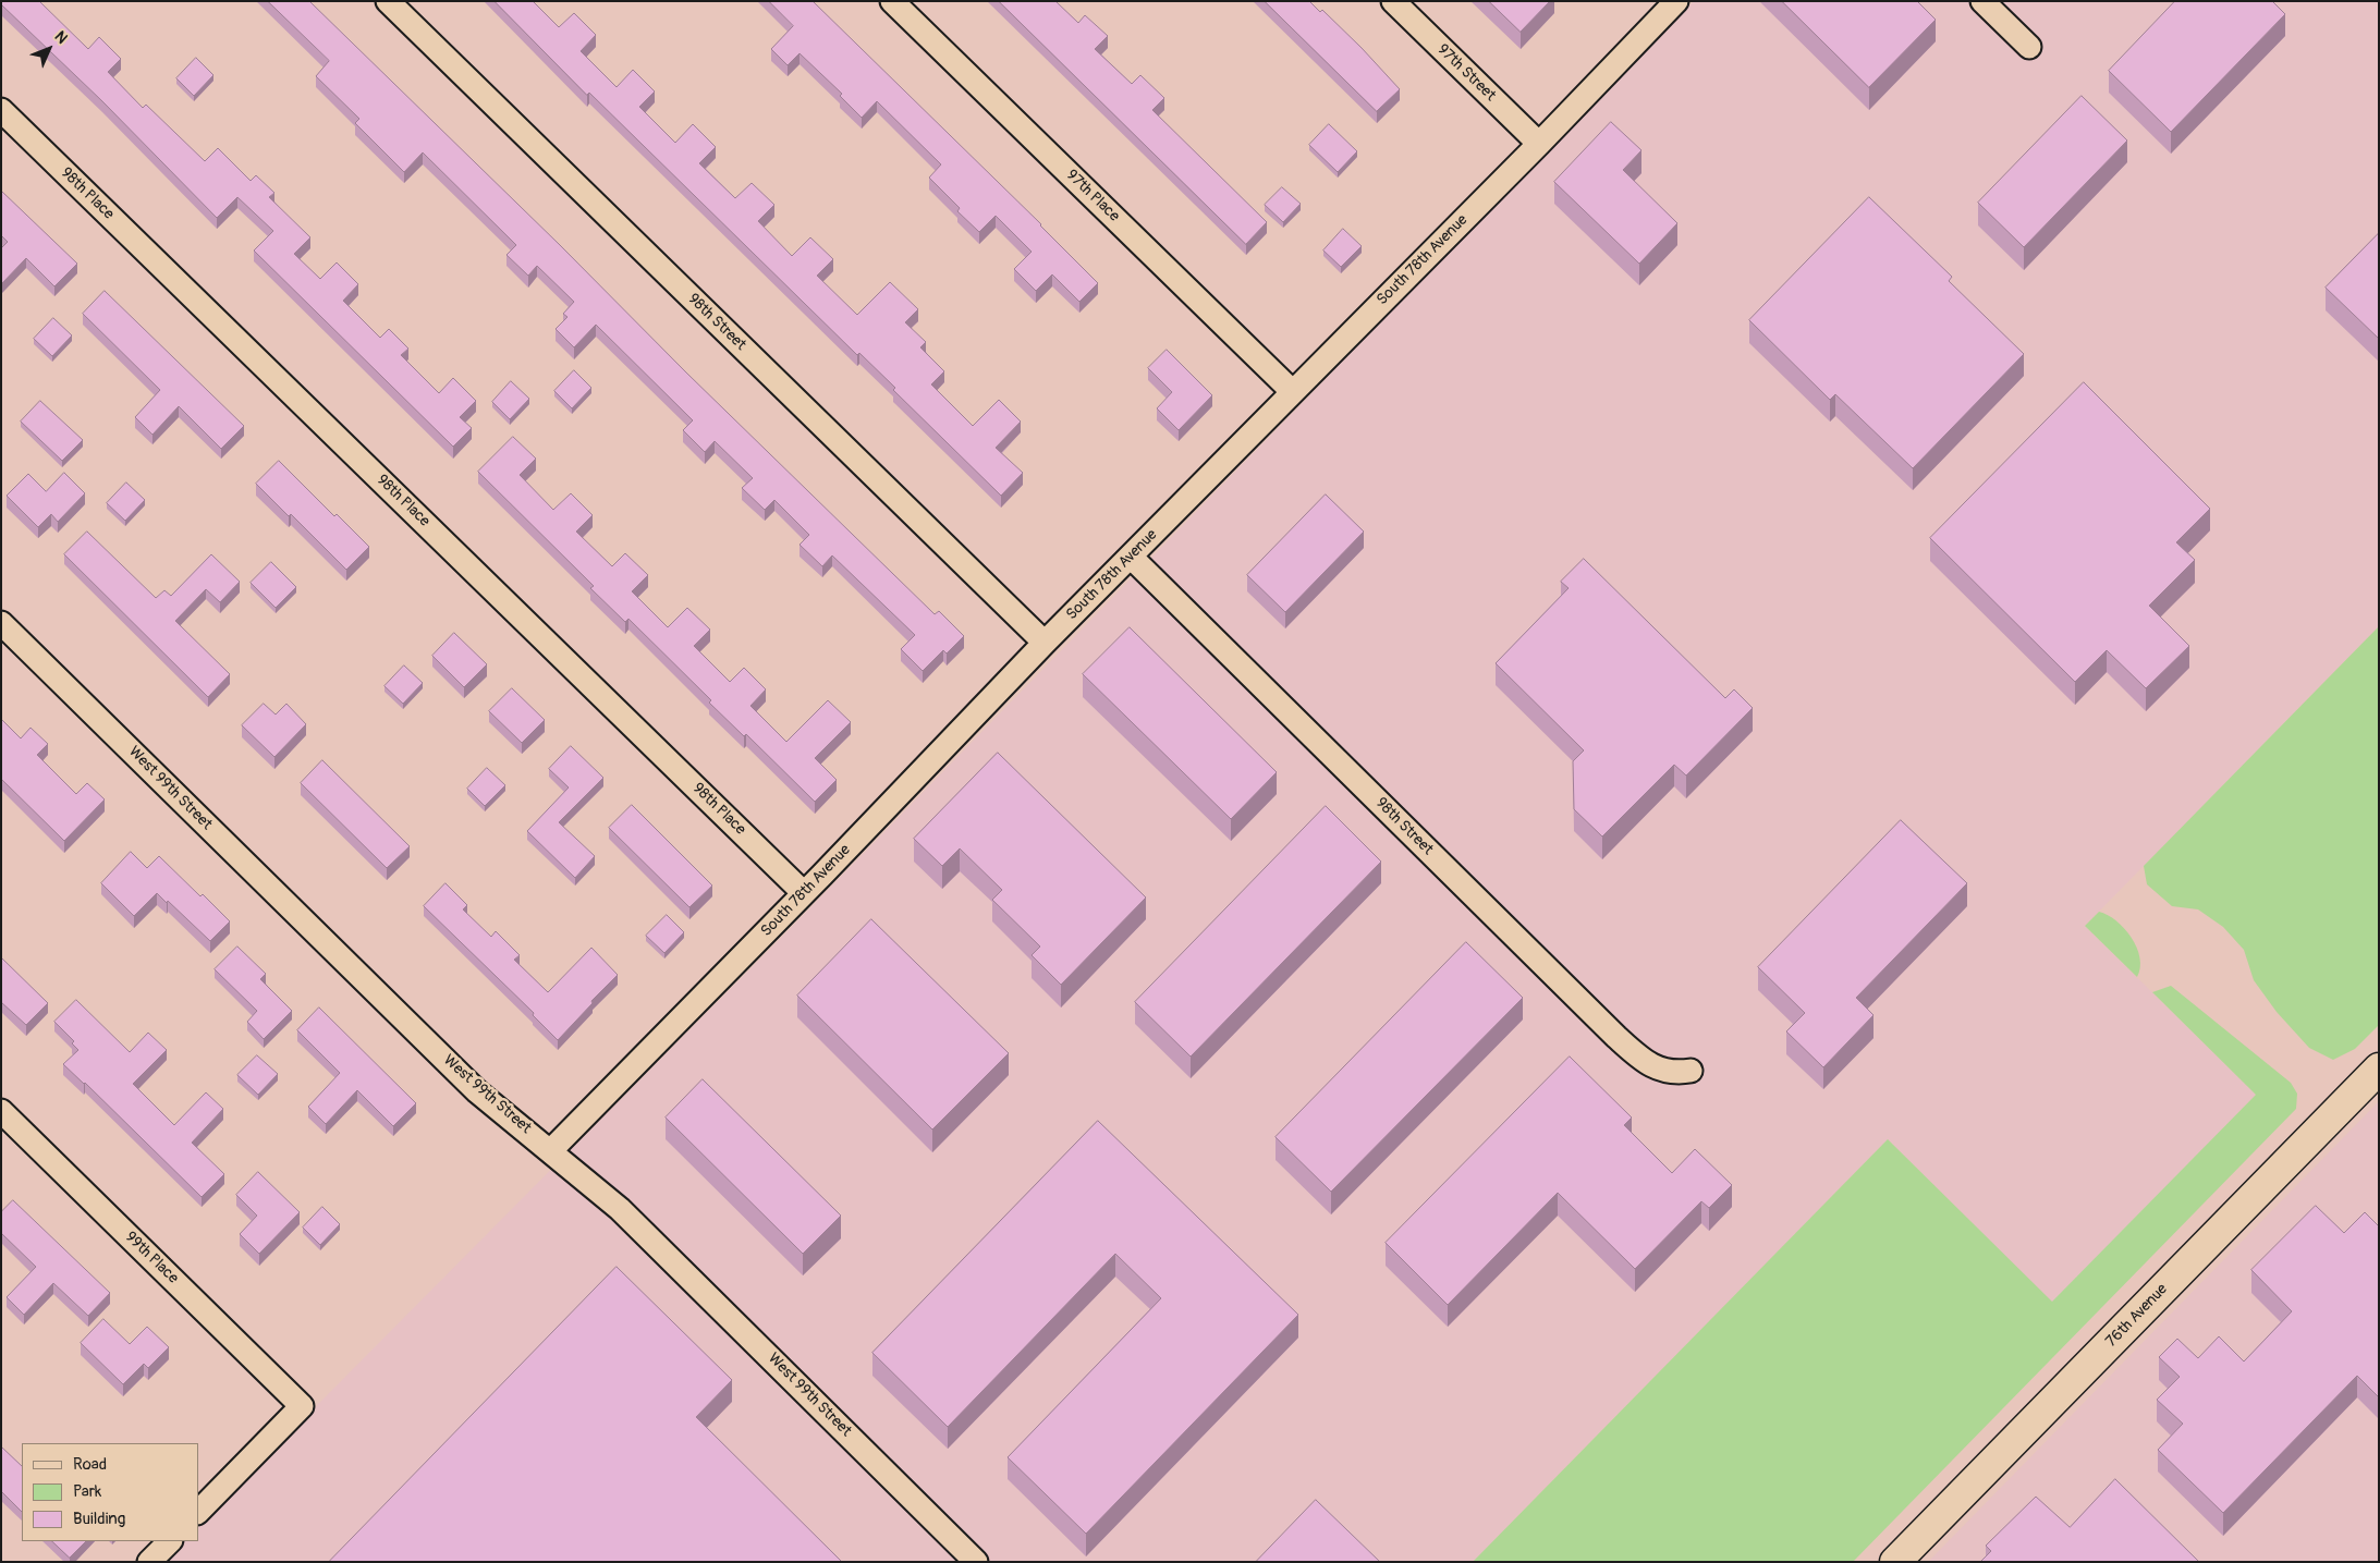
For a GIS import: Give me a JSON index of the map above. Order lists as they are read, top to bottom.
{
  "streets": {
    "street": [
      "97th Street",
      "98th Place",
      "97th Place",
      "South 78th Avenue",
      "98th Street",
      "West 99th Street",
      "99th Place",
      "76th Avenue"
    ]
  },
  "crossings": [
    ["97th Street", "South 78th Avenue"],
    ["98th Place", "South 78th Avenue"],
    ["97th Place", "South 78th Avenue"],
    ["South 78th Avenue", "98th Street"],
    ["South 78th Avenue", "West 99th Street"]
  ],
  "legend": ["Road", "Park", "Building"],
  "north": "top right"
}
